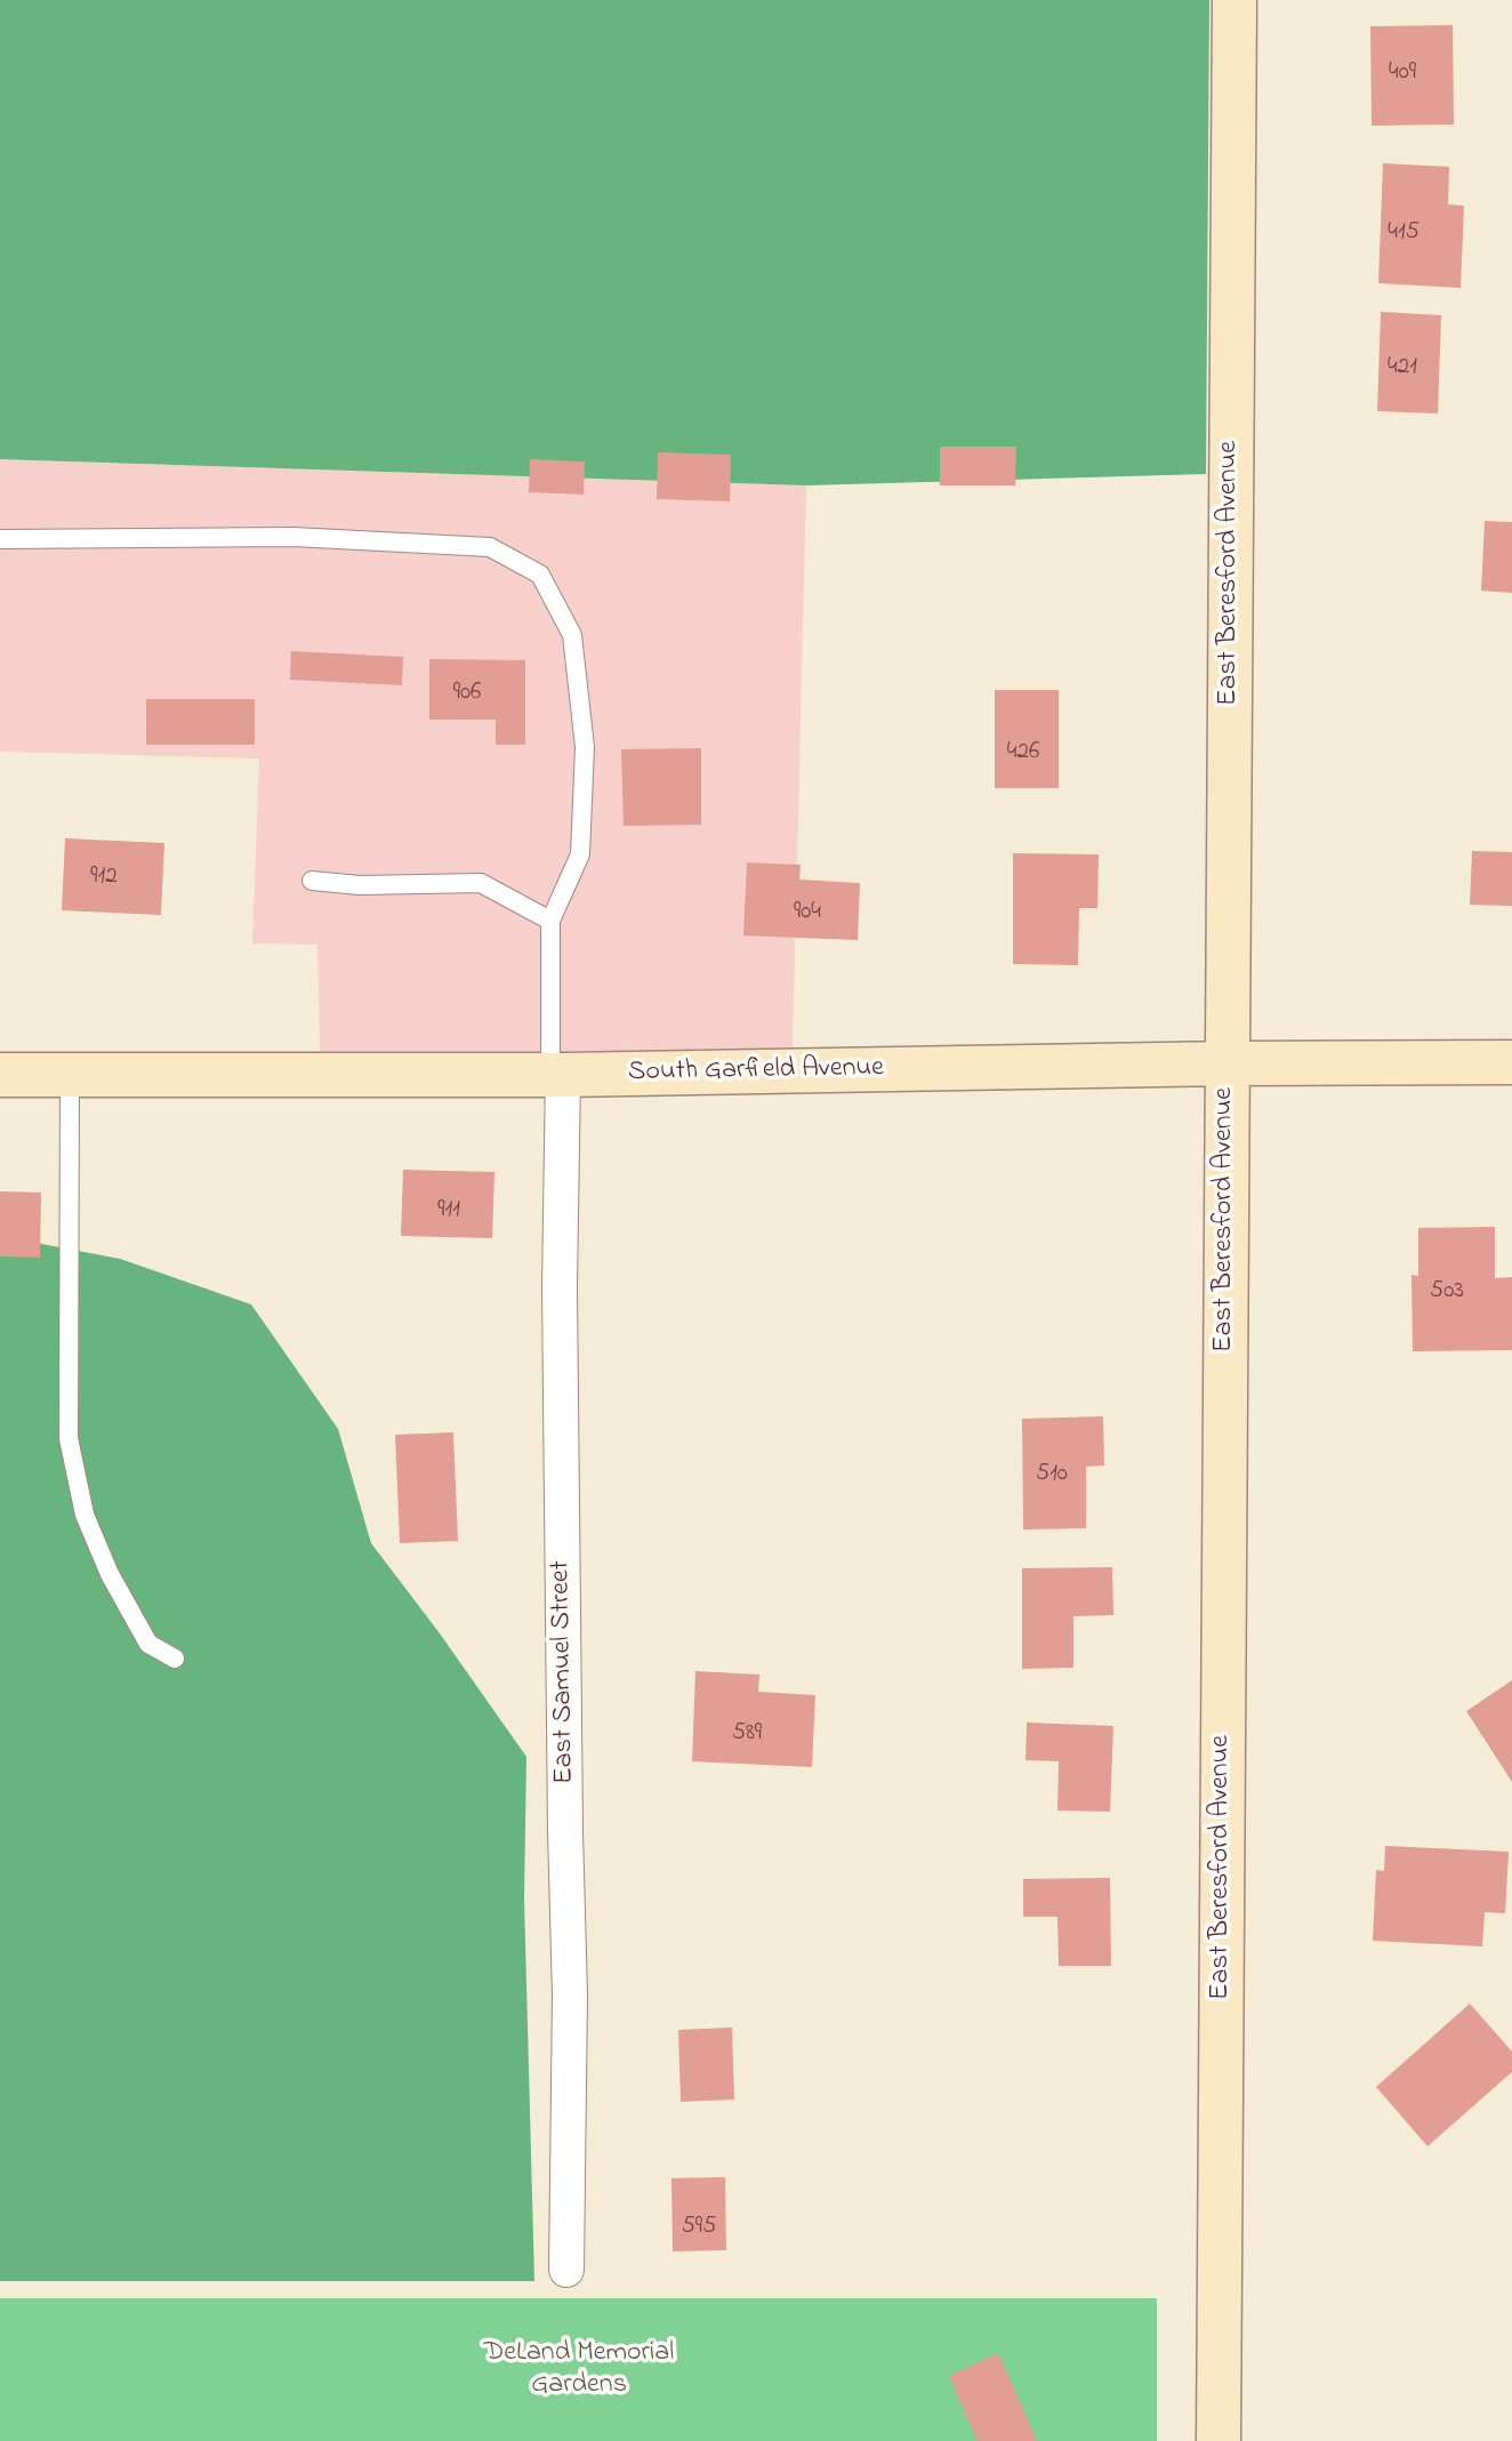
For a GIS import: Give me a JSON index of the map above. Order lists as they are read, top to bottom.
{
  "streets": {
    "street": ["East Beresford Avenue", "South Garfield Avenue", "East Samuel Street"]
  },
  "crossings": [
    ["East Beresford Avenue", "South Garfield Avenue"],
    ["South Garfield Avenue", "East Samuel Street"]
  ],
  "parks": ["DeLand Memorial Gardens"],
  "house_numbers": [
    "409",
    "415",
    "421",
    "906",
    "426",
    "912",
    "904",
    "911",
    "503",
    "510",
    "589",
    "595"
  ]
}
